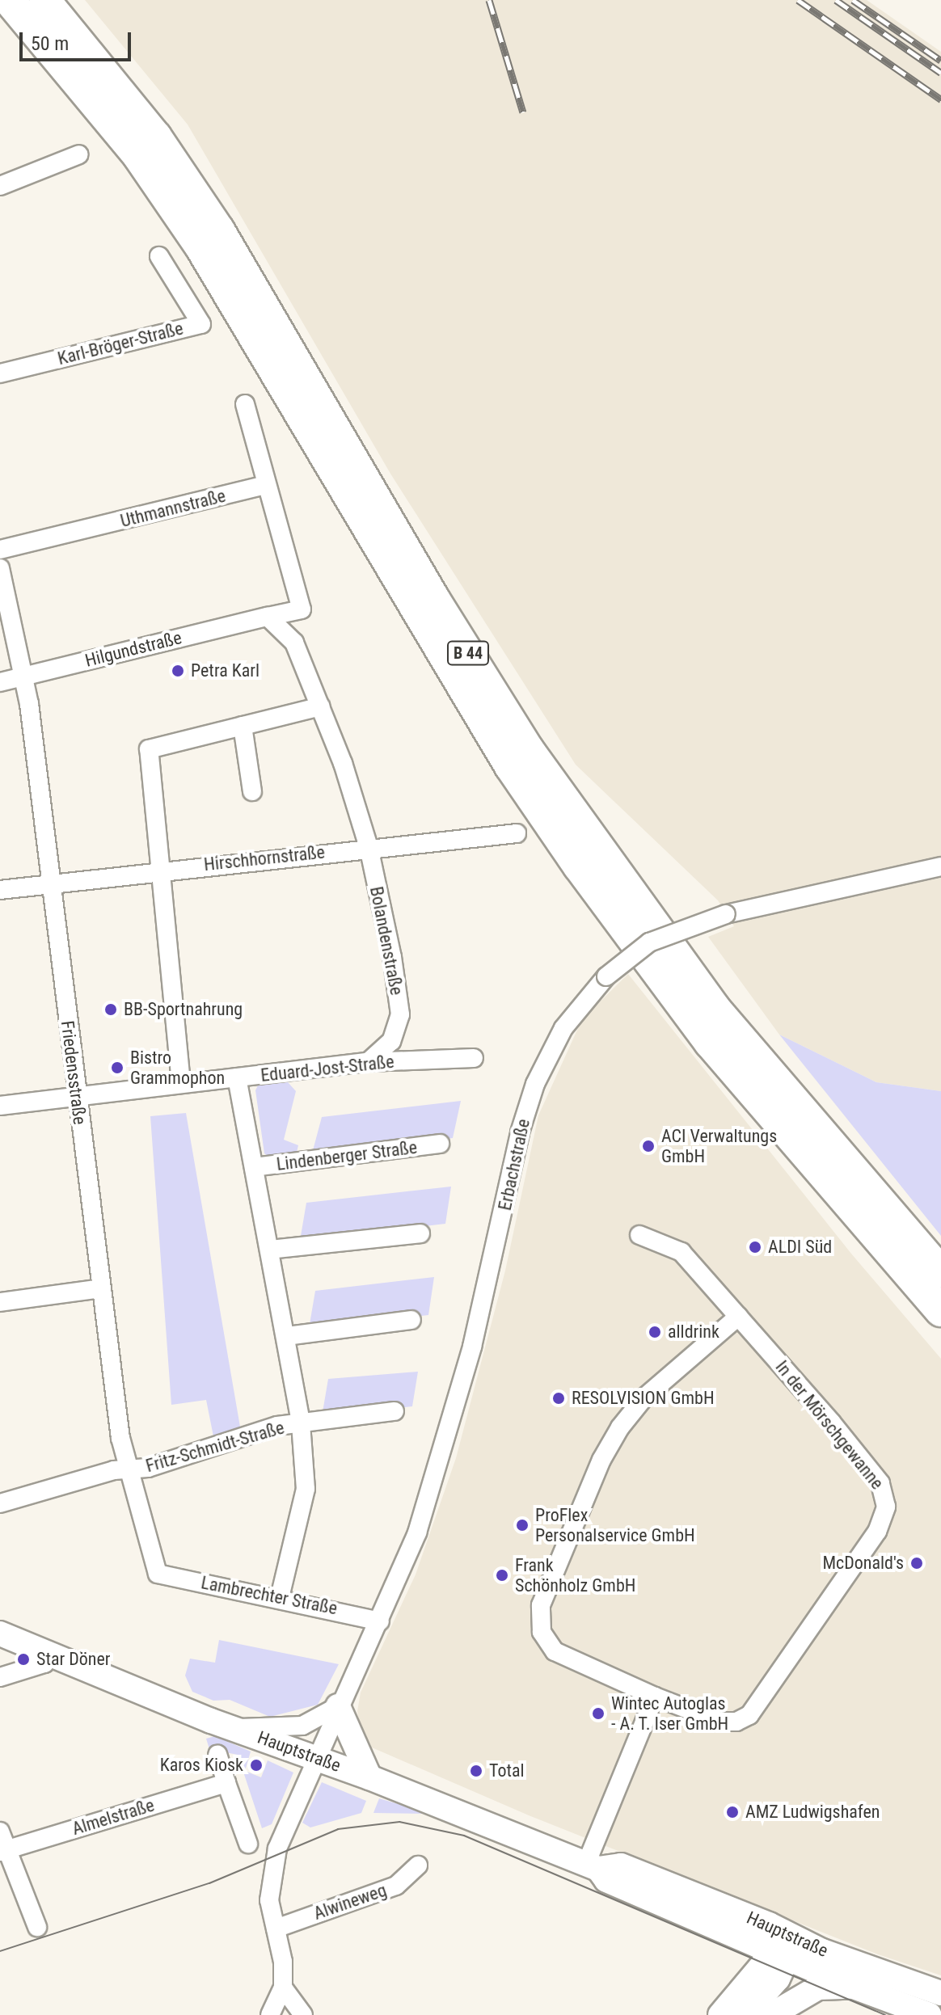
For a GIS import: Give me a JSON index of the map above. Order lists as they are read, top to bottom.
{
  "streets": {
    "highway": ["B 44"],
    "main road": ["Hauptstraße"],
    "street": [
      "Karl-Bröger-Straße",
      "Uthmannstraße",
      "Hilgundstraße",
      "Hirschhornstraße",
      "Bolandenstraße",
      "Eduard-Jost-Straße",
      "Friedensstraße",
      "Lindenberger Straße",
      "Erbachstraße",
      "In der Mörschgewanne",
      "Fritz-Schmidt-Straße",
      "Lambrechter Straße",
      "Almelstraße",
      "Alwineweg"
    ]
  },
  "crossings": [
    ["Hilgundstraße", "Bolandenstraße"],
    ["Hilgundstraße", "Friedensstraße"],
    ["Hirschhornstraße", "Bolandenstraße"],
    ["Hirschhornstraße", "Friedensstraße"],
    ["Bolandenstraße", "Eduard-Jost-Straße"],
    ["Eduard-Jost-Straße", "Friedensstraße"],
    ["Eduard-Jost-Straße", "Lindenberger Straße"],
    ["Friedensstraße", "Fritz-Schmidt-Straße"],
    ["Friedensstraße", "Lambrechter Straße"],
    ["Lindenberger Straße", "Fritz-Schmidt-Straße"],
    ["Lindenberger Straße", "Lambrechter Straße"],
    ["Erbachstraße", "Lambrechter Straße"],
    ["Erbachstraße", "Hauptstraße"],
    ["Erbachstraße", "Alwineweg"]
  ],
  "places": [
    "Petra Karl",
    "BB-Sportnahrung",
    "Bistro Grammophon",
    "ACI Verwaltungs GmbH",
    "ALDI Süd",
    "alldrink",
    "RESOLVISION GmbH",
    "ProFlex Personalservice GmbH",
    "McDonald's",
    "Frank Schönholz GmbH",
    "Star Döner",
    "Wintec Autoglas - A. T. Iser GmbH",
    "Karos Kiosk",
    "Total",
    "AMZ Ludwigshafen"
  ],
  "scale_bar": "50 m"
}
